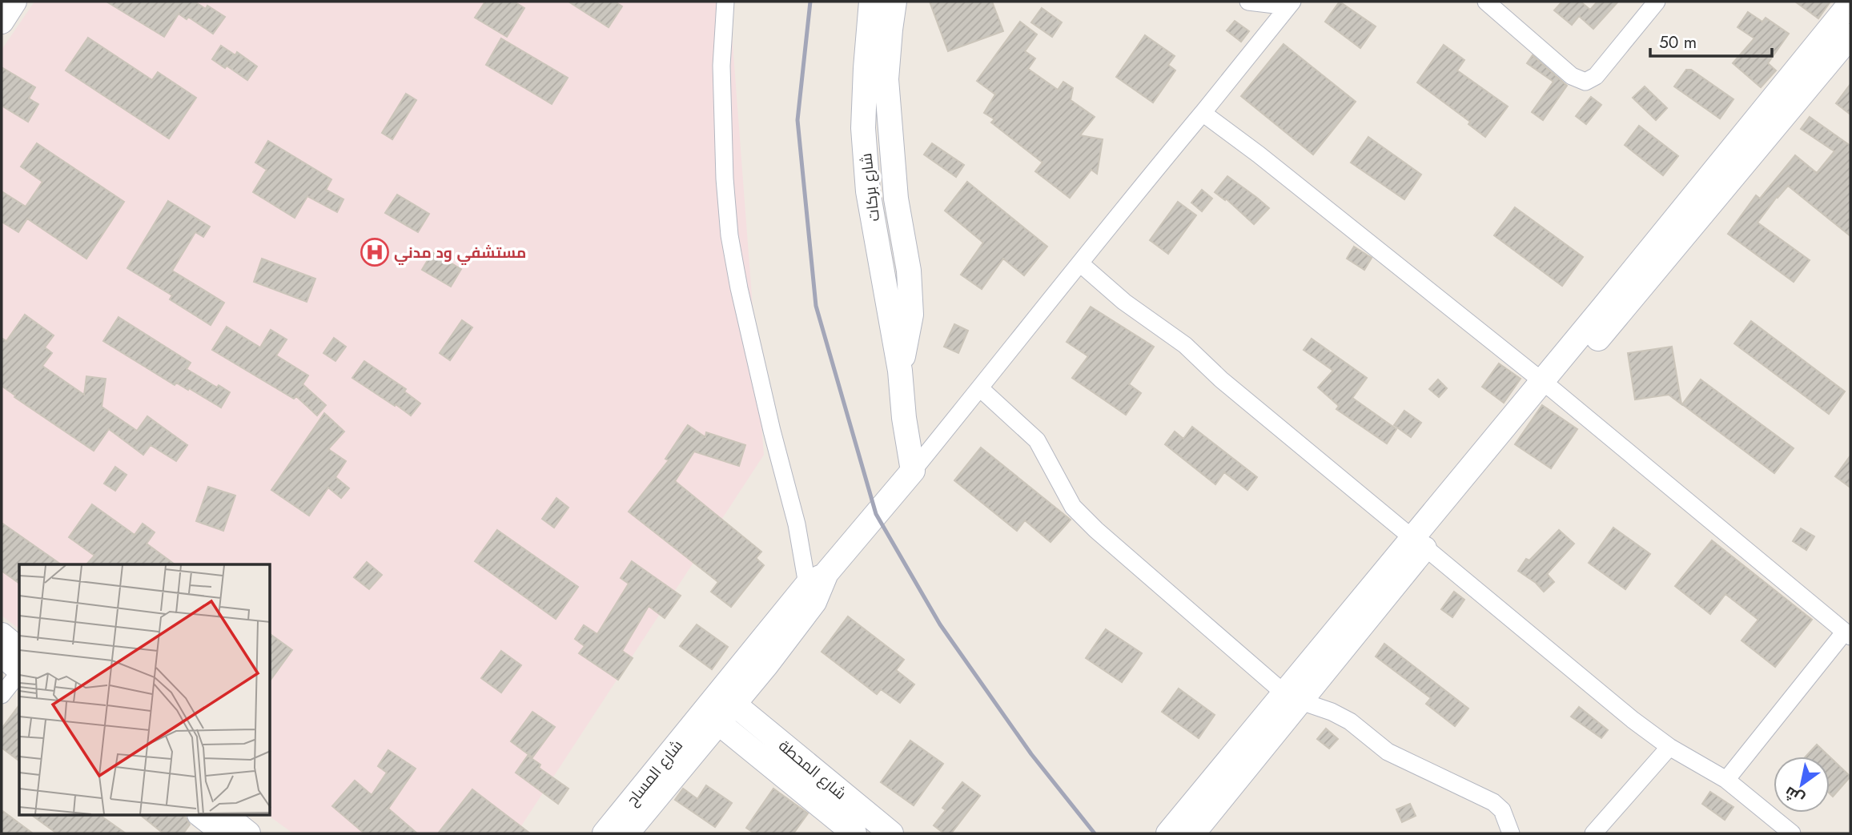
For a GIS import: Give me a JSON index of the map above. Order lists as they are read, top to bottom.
{
  "streets": {
    "main road": ["شارع بركات", "شارع المحطة", "شارع المساح"]
  },
  "crossings": [
    ["شارع المحطة", "شارع المساح"]
  ],
  "places": {
    "hospital": ["مستشفي ود مدني"]
  },
  "scale_bar": "50 m",
  "north": "bottom left"
}
